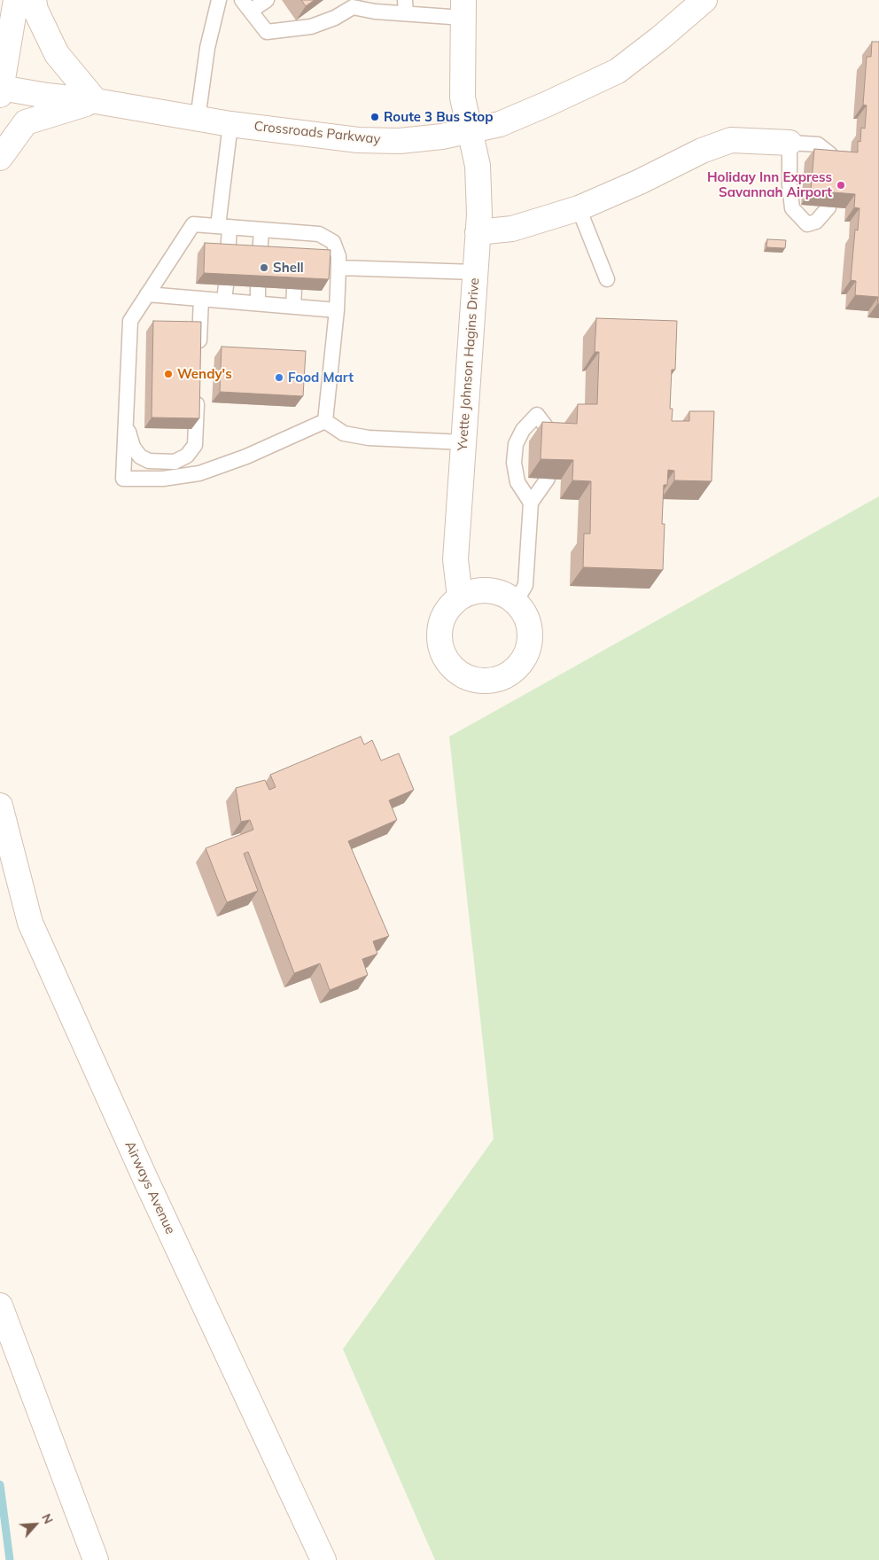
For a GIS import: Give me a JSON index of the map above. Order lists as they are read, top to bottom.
{
  "streets": {
    "street": ["Crossroads Parkway", "Yvette Johnson Hagins Drive", "Airways Avenue"]
  },
  "crossings": [
    ["Crossroads Parkway", "Yvette Johnson Hagins Drive"]
  ],
  "places": [
    "Route 3 Bus Stop",
    "Holiday Inn Express Savannah Airport",
    "Shell",
    "Wendy's",
    "Food Mart"
  ],
  "north": "top right"
}
